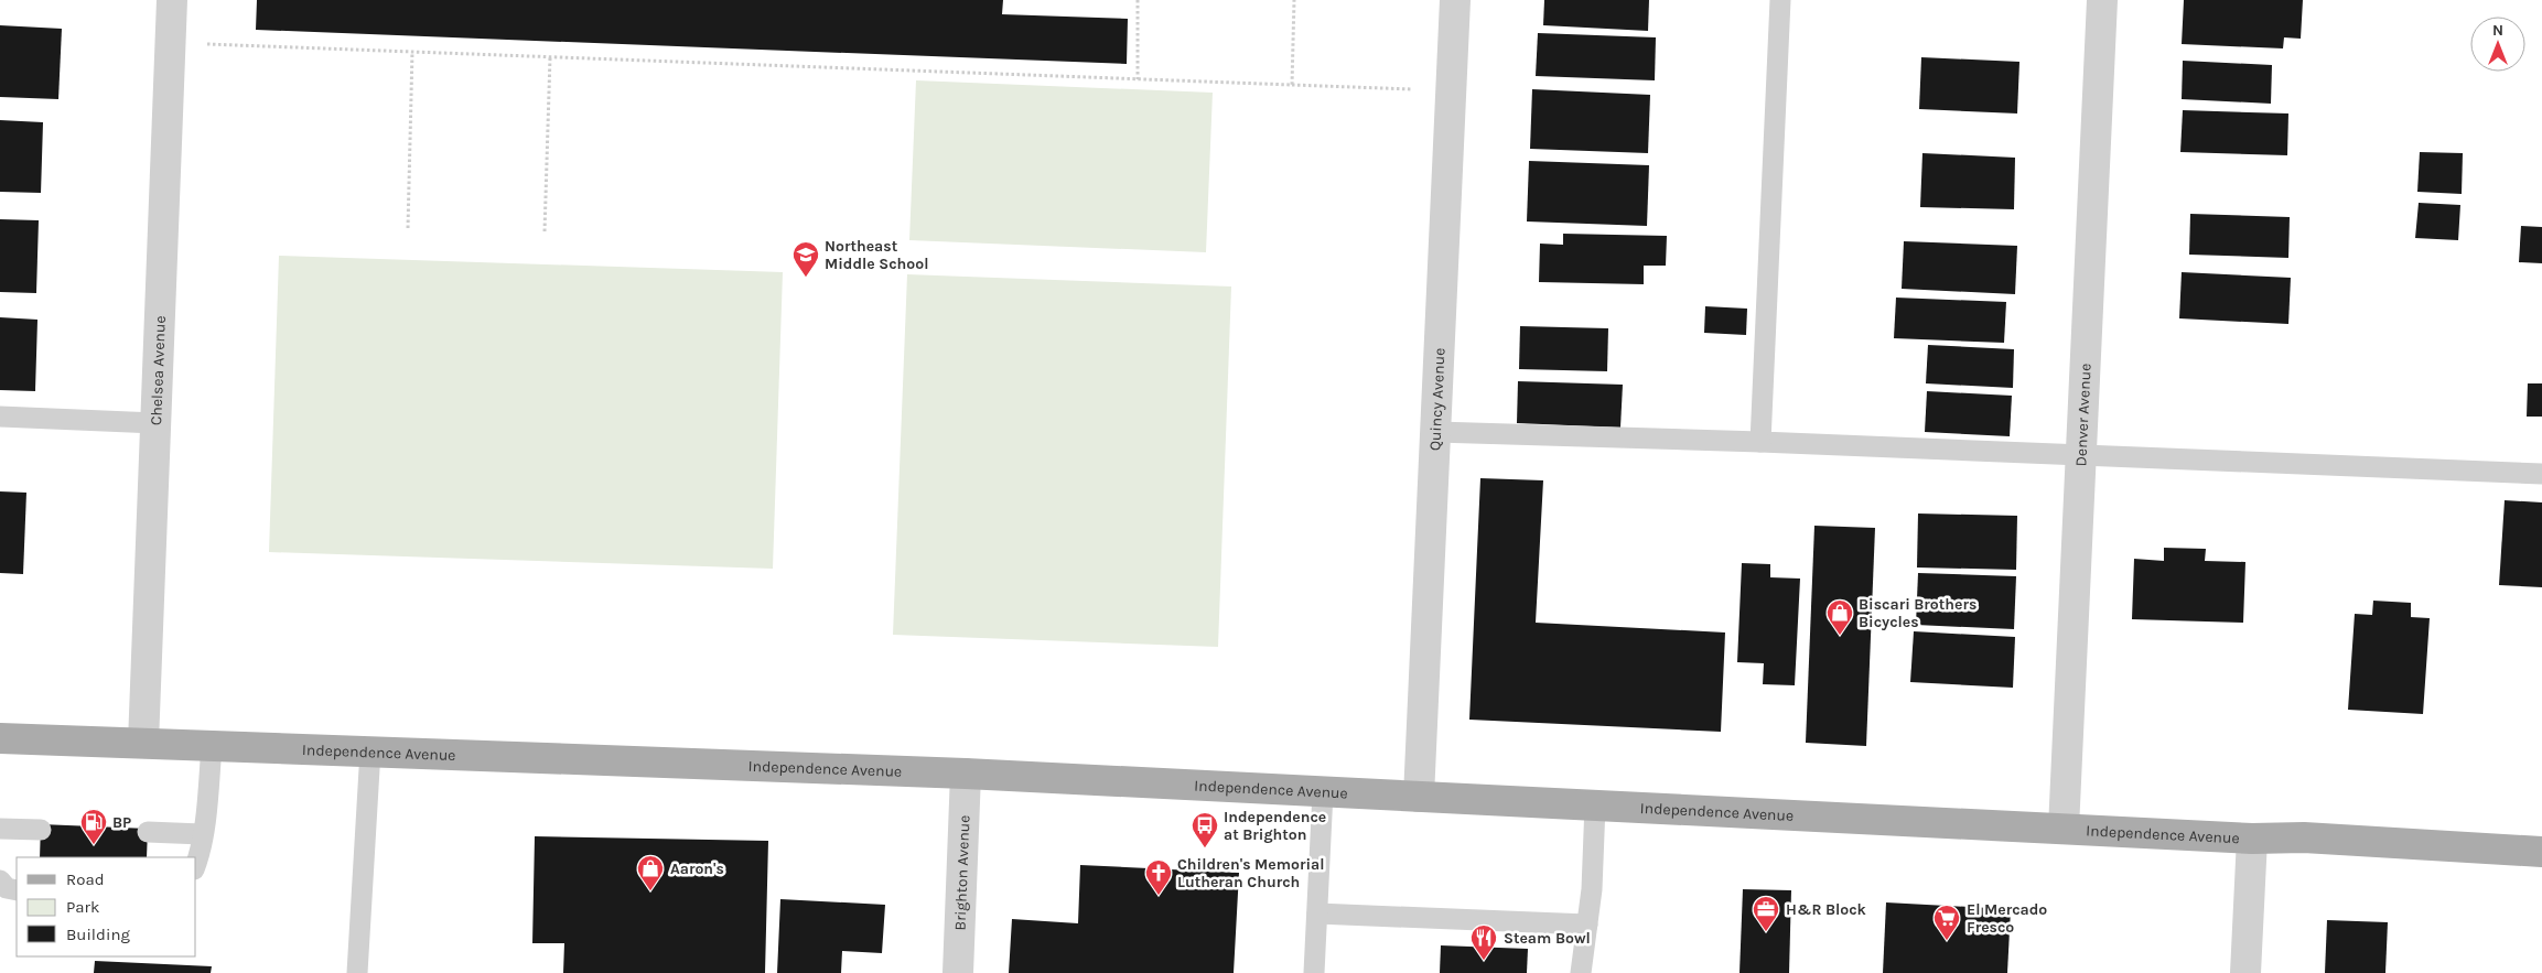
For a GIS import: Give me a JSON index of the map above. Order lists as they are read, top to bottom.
{
  "streets": {
    "main road": ["Independence Avenue"],
    "street": [
      "Chelsea Avenue",
      "Quincy Avenue",
      "Denver Avenue",
      "Brighton Avenue"
    ]
  },
  "crossings": [
    ["Chelsea Avenue", "Independence Avenue"],
    ["Quincy Avenue", "Independence Avenue"],
    ["Denver Avenue", "Independence Avenue"],
    ["Independence Avenue", "Brighton Avenue"]
  ],
  "places": {
    "school or university": ["Northeast Middle School"],
    "shop": ["Biscari Brothers Bicycles", "Aaron's"],
    "fuel station": ["BP"],
    "bus stop": ["Independence at Brighton"],
    "church": ["Children's Memorial Lutheran Church"],
    "office": ["H&R Block"],
    "supermarket": ["El Mercado Fresco"],
    "restaurant": ["Steam Bowl"]
  },
  "legend": ["Road", "Park", "Building"],
  "north": "top"
}
